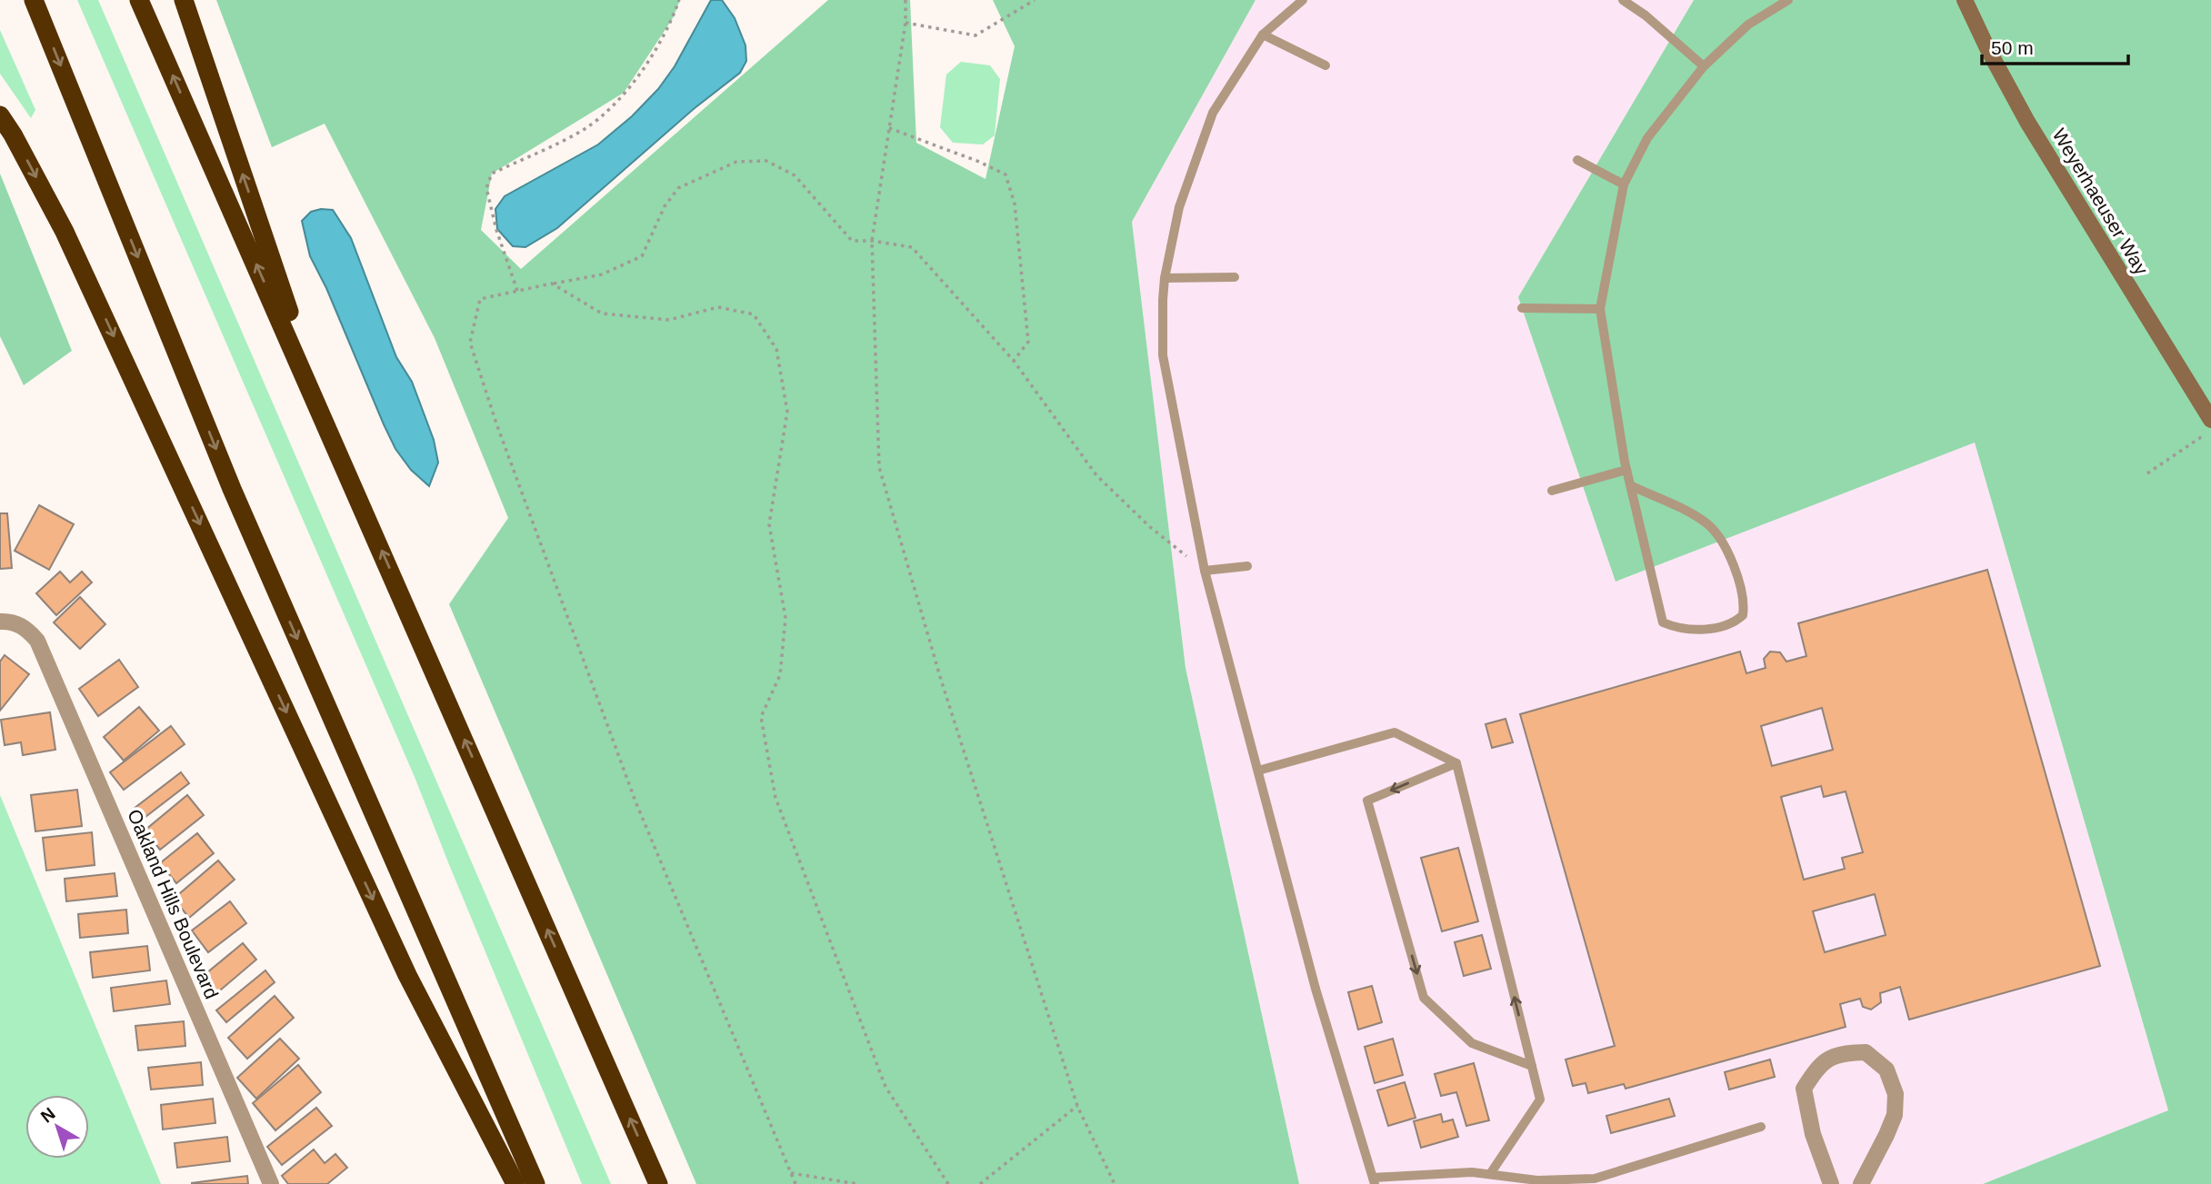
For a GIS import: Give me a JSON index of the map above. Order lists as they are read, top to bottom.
{
  "streets": {
    "street": ["Weyerhaeuser Way", "Oakland Hills Boulevard"]
  },
  "scale_bar": "50 m",
  "north": "top left"
}
